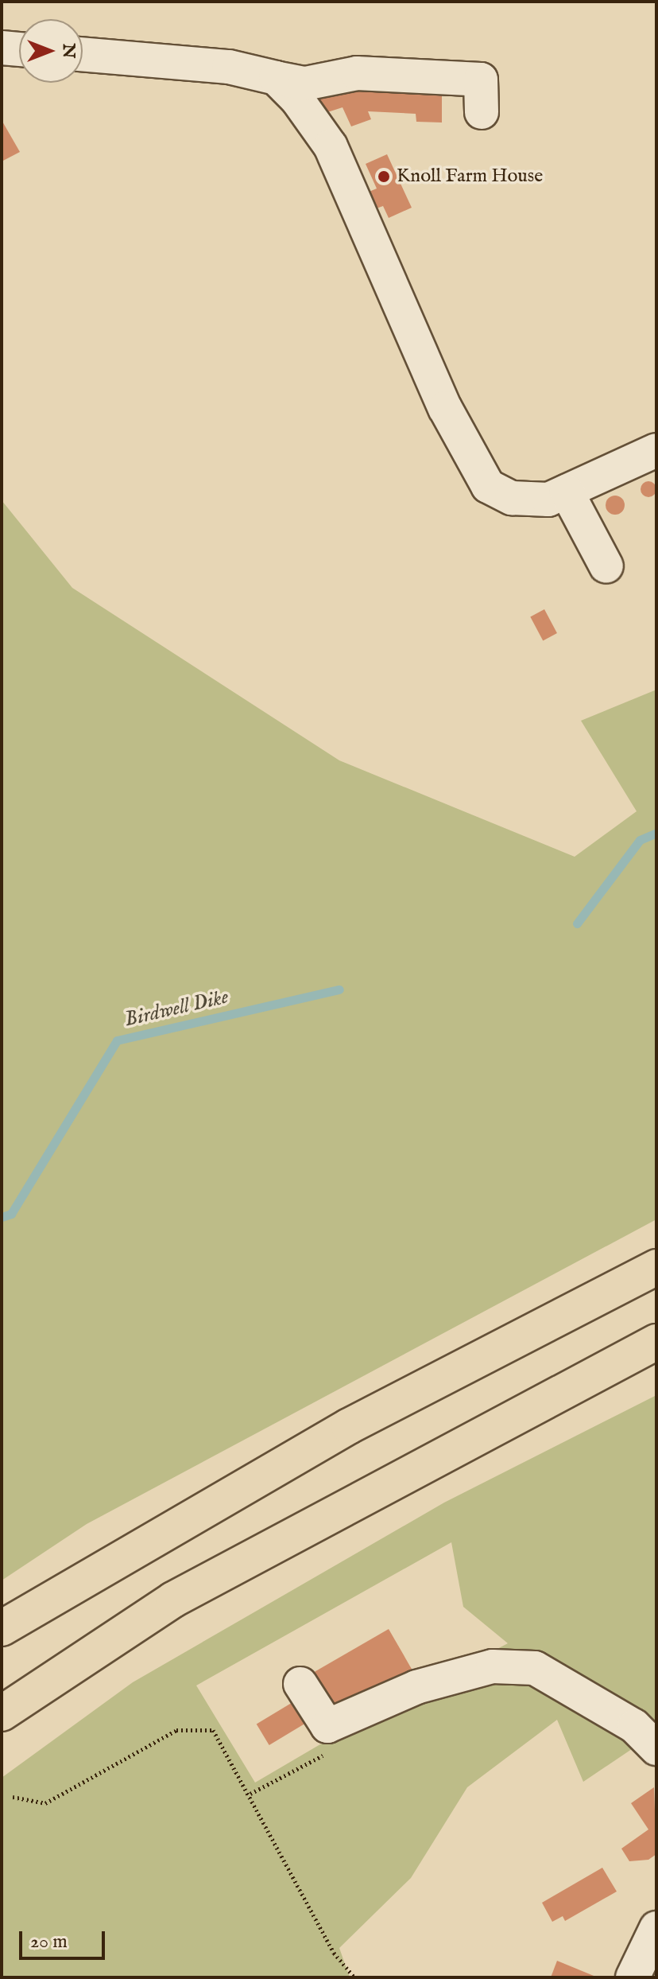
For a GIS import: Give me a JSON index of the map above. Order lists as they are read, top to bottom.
{
  "water": ["Birdwell Dike"],
  "places": ["Knoll Farm House"],
  "scale_bar": "20 m",
  "north": "right"
}
